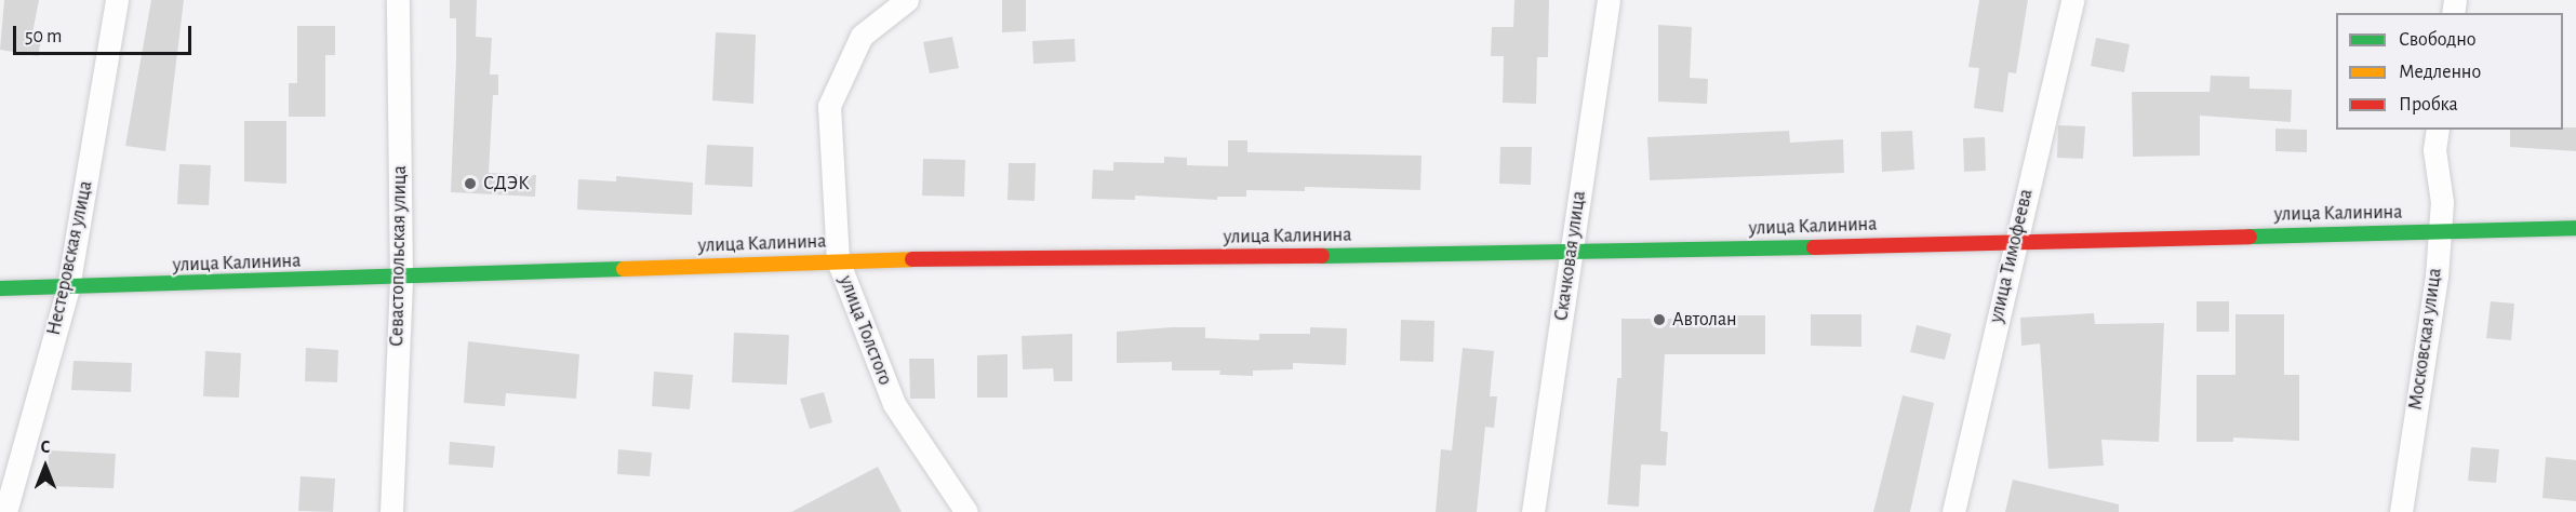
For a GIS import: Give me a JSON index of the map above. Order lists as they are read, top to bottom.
{
  "streets": {
    "main road": ["улица Калинина"],
    "street": [
      "Севастопольская улица",
      "Скачковая улица",
      "улица Тимофеева",
      "Нестеровская улица",
      "улица Толстого",
      "Московская улица"
    ]
  },
  "crossings": [
    ["улица Калинина", "Севастопольская улица"],
    ["улица Калинина", "Скачковая улица"],
    ["улица Калинина", "улица Тимофеева"],
    ["улица Калинина", "Нестеровская улица"],
    ["улица Калинина", "улица Толстого"],
    ["улица Калинина", "Московская улица"]
  ],
  "places": ["СДЭК", "Автолан"],
  "legend": ["Свободно", "Медленно", "Пробка"],
  "scale_bar": "50 m",
  "north": "top"
}
